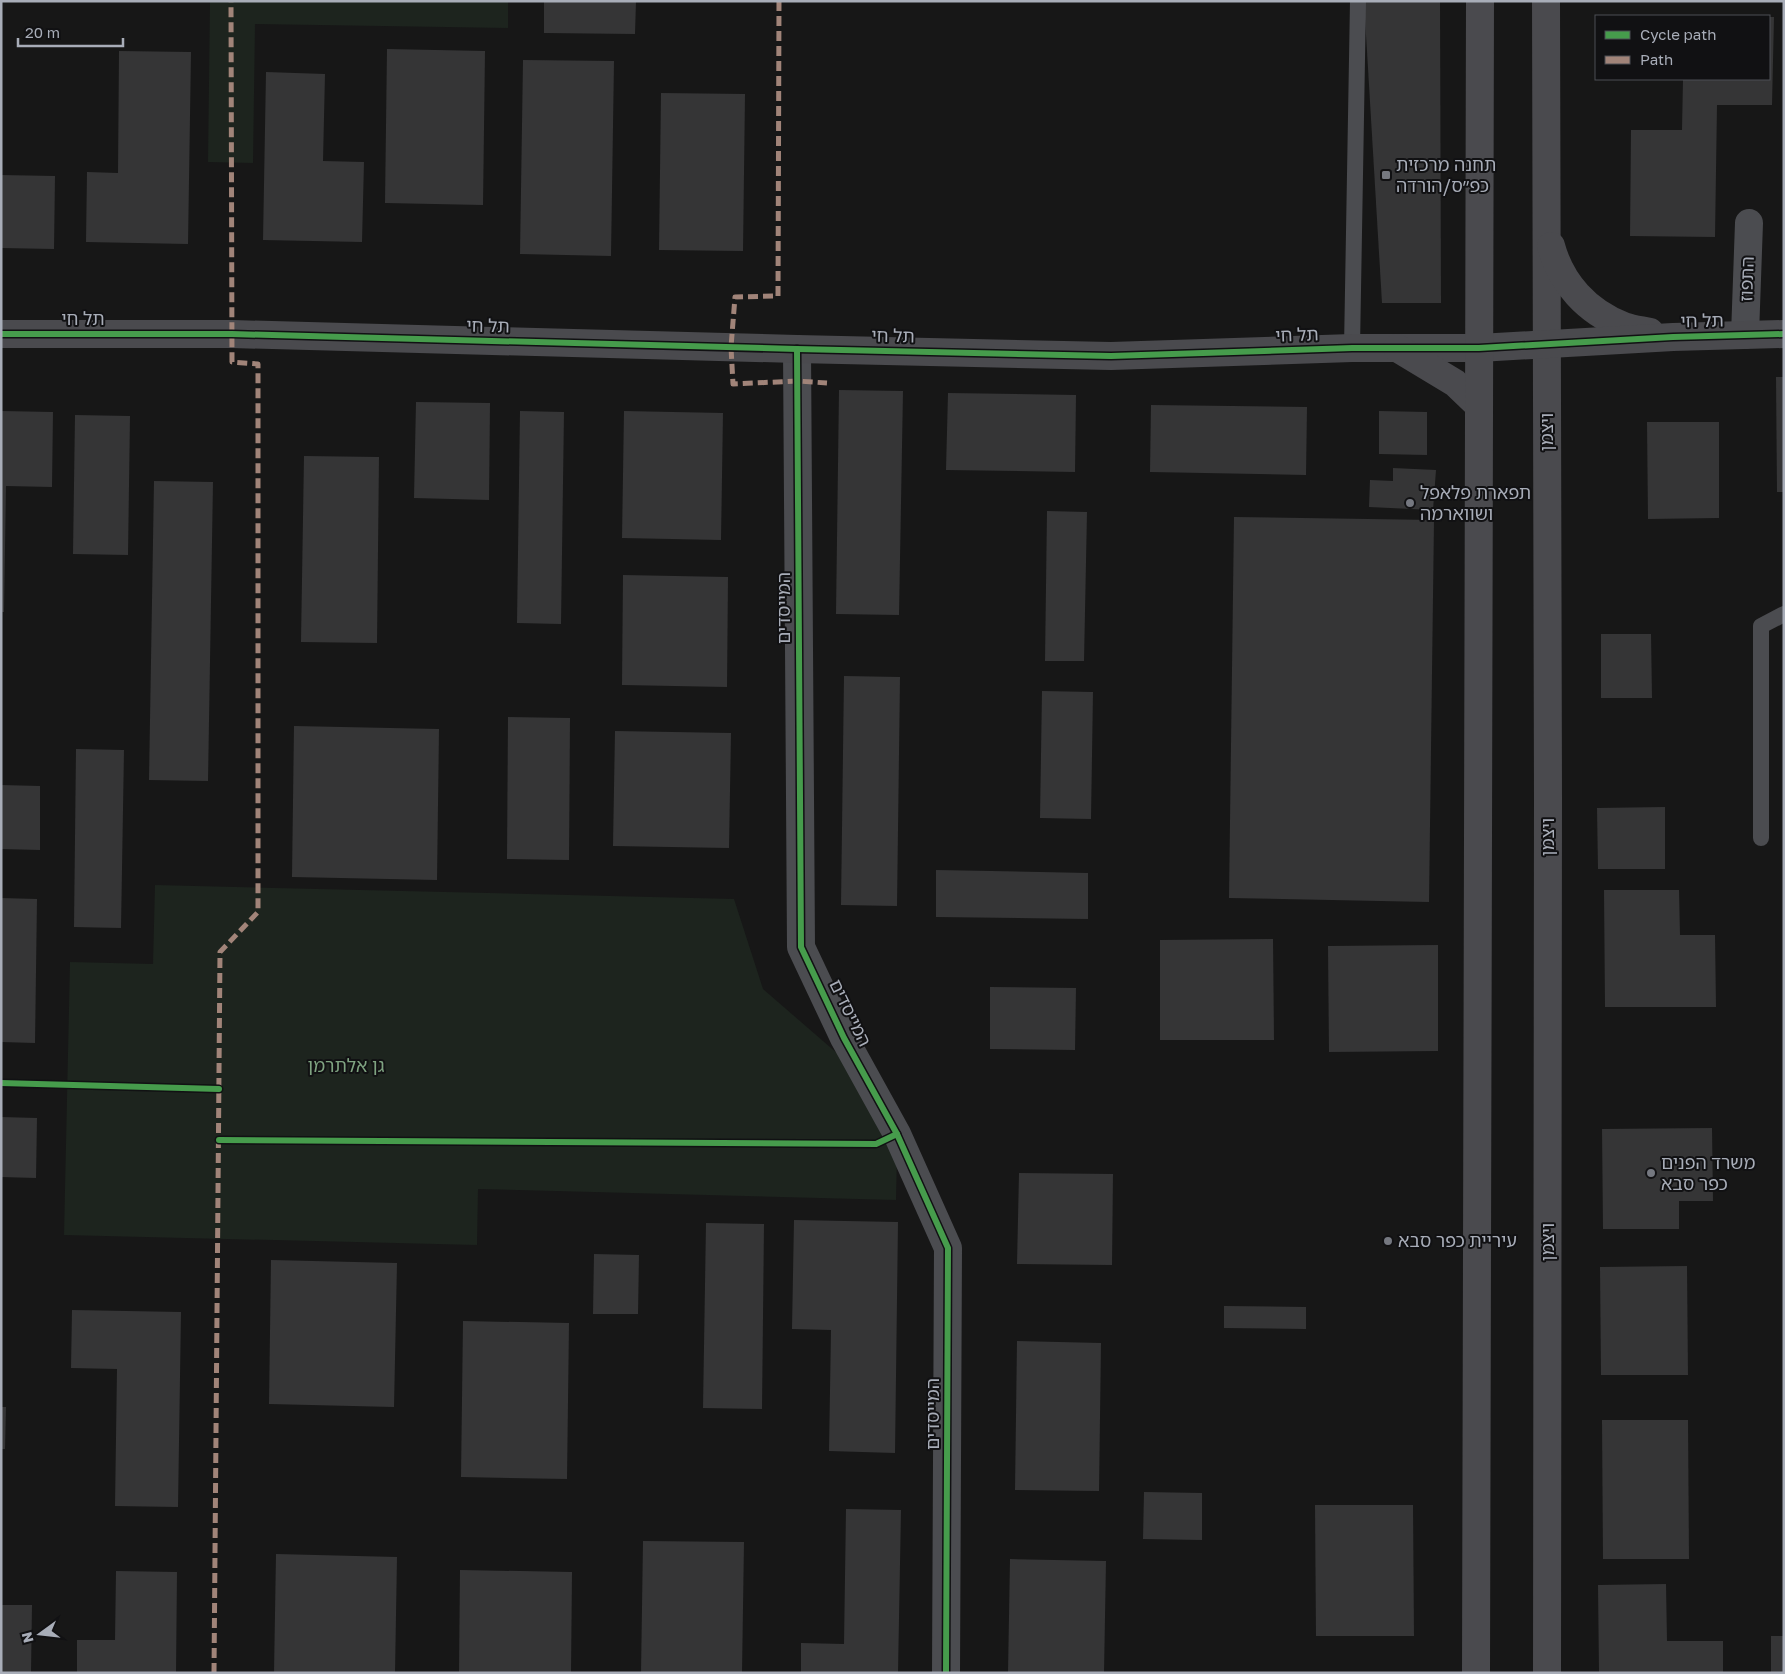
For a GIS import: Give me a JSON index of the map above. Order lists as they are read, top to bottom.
{
  "streets": {
    "main road": ["תל חי", "ויצמן"],
    "street": ["התפוז", "המייסדים"]
  },
  "crossings": [
    ["התפוז", "תל חי"],
    ["תל חי", "ויצמן"],
    ["תל חי", "המייסדים"]
  ],
  "parks": ["גן אלתרמן"],
  "places": {
    "transit": ["תחנה מרכזית כפ״ס/הורדה"],
    "other": ["תפארת פלאפל ושווארמה", "משרד הפנים כפר סבא", "עיריית כפר סבא"]
  },
  "legend": ["Cycle path", "Path"],
  "scale_bar": "20 m",
  "north": "left"
}
